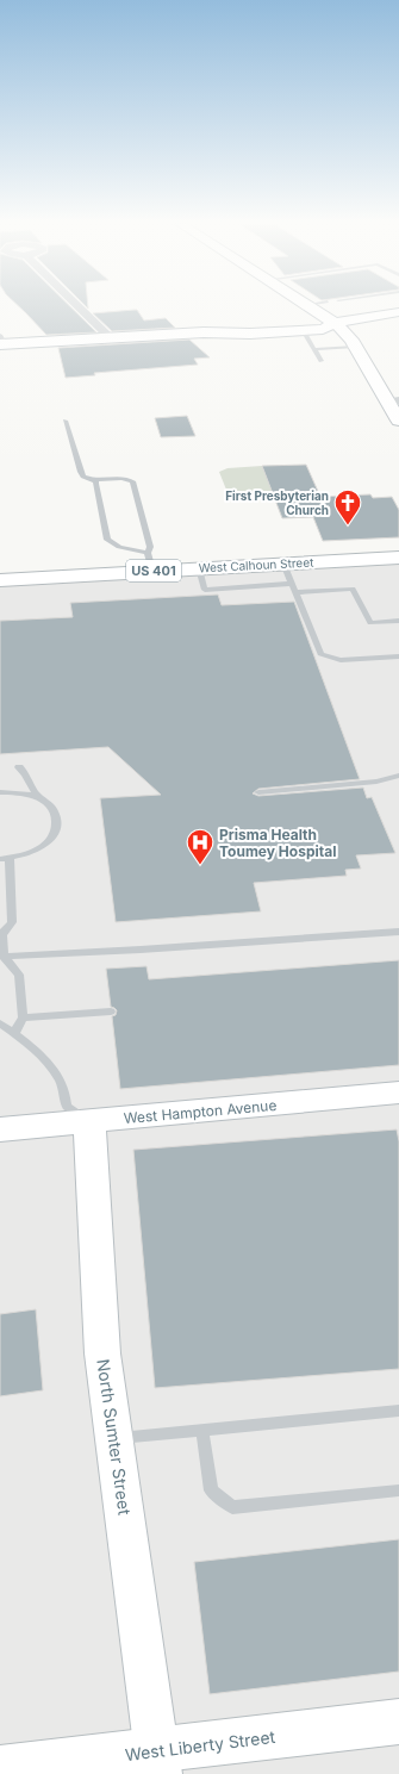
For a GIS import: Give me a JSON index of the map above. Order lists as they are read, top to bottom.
{
  "streets": {
    "street": [
      "West Calhoun Street",
      "US 401",
      "West Hampton Avenue",
      "North Sumter Street",
      "West Liberty Street"
    ]
  },
  "crossings": [
    ["West Hampton Avenue", "North Sumter Street"],
    ["North Sumter Street", "West Liberty Street"]
  ],
  "places": {
    "church": ["First Presbyterian Church"],
    "hospital": ["Prisma Health Toumey Hospital"]
  }
}
